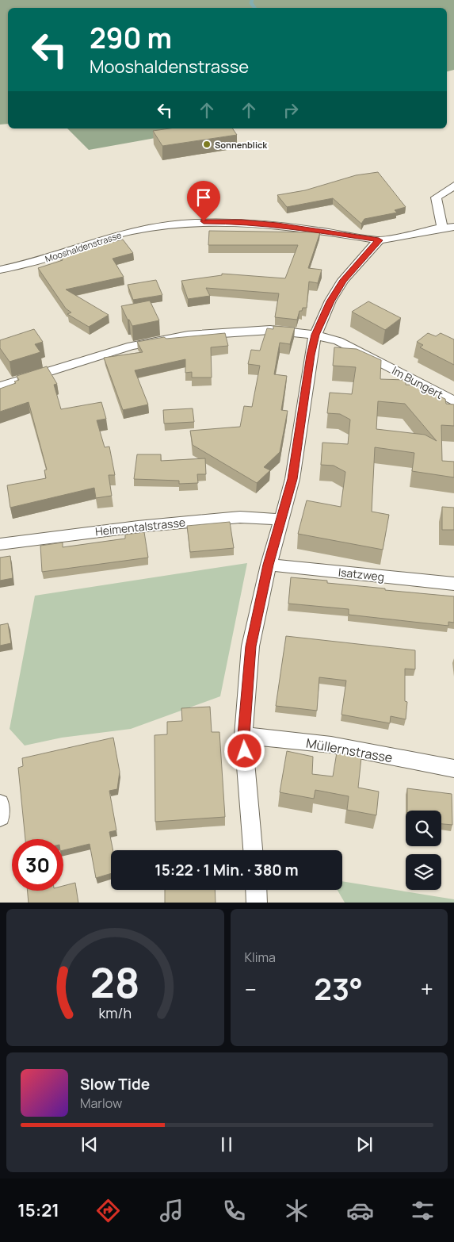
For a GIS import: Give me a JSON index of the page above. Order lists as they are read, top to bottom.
{
  "streets": {
    "street": [
      "Mooshaldenstrasse",
      "Im Bungert",
      "Heimentalstrasse",
      "Isatzweg",
      "Müllernstrasse"
    ]
  },
  "places": ["Sonnenblick"],
  "page": {
    "turn": ["290 m", "Mooshaldenstrasse"],
    "limit": "30",
    "trip": "15:22 · 1 Min. · 380 m",
    "tile": "Klima",
    "heat": ["−", "23°", "+"],
    "song": ["Slow Tide", "Marlow"],
    "tabs": "15:21",
    "gauge": ["28", "km/h"]
  }
}
